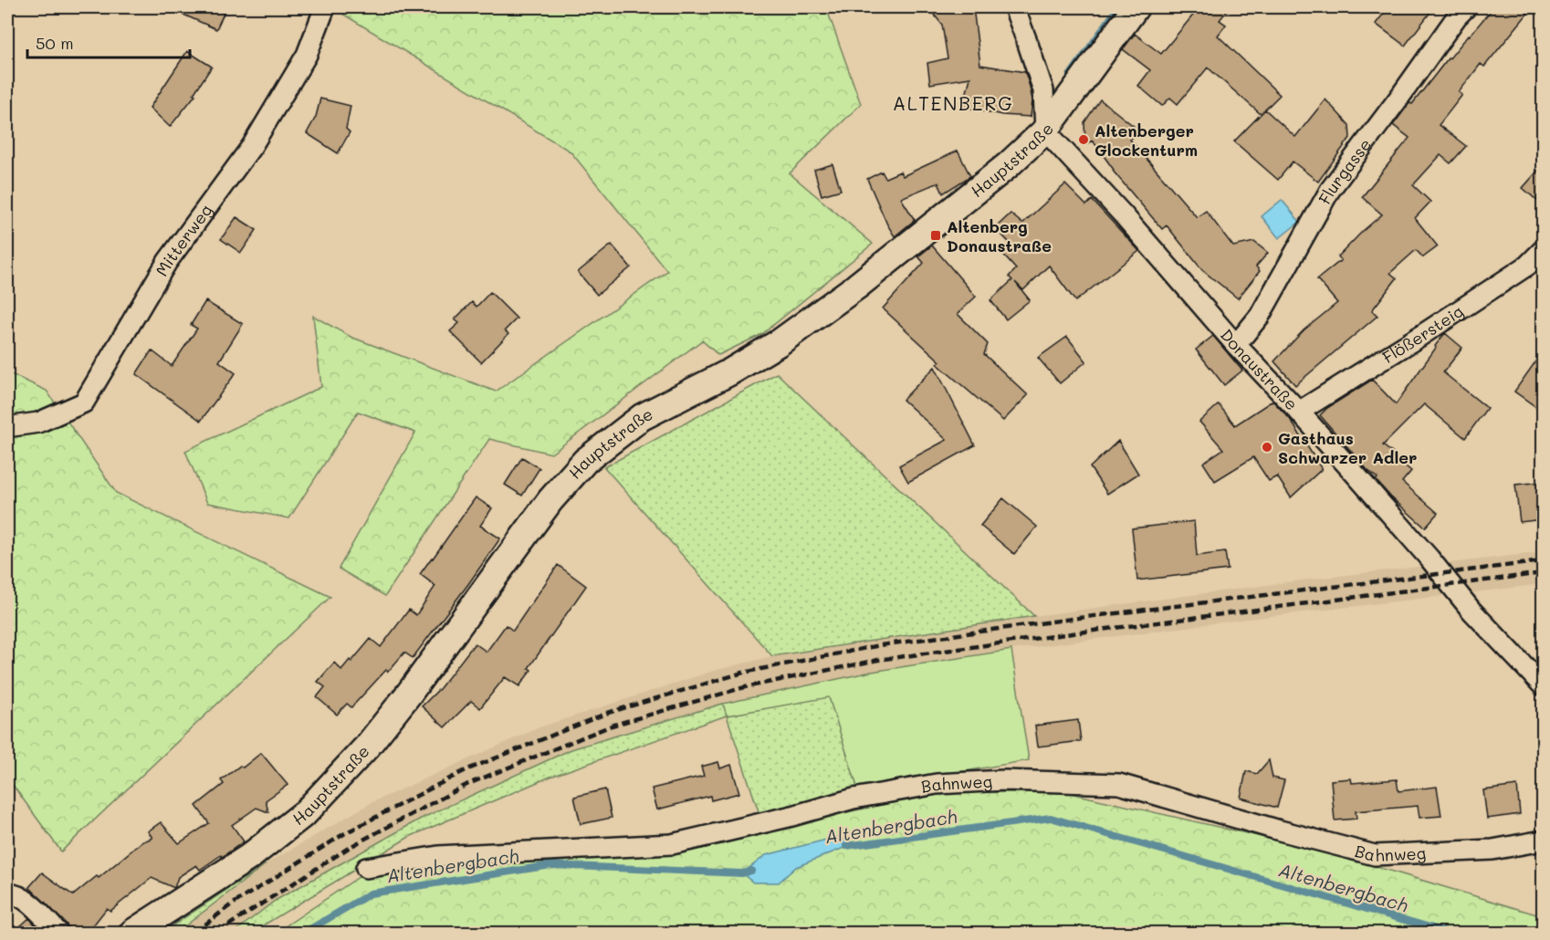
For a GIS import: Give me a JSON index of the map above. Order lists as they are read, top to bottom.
{
  "streets": {
    "main road": ["Hauptstraße"],
    "street": [
      "Flurgasse",
      "Mitterweg",
      "Flößersteig",
      "Donaustraße",
      "Bahnweg"
    ]
  },
  "crossings": [
    ["Hauptstraße", "Donaustraße"],
    ["Flurgasse", "Donaustraße"],
    ["Flößersteig", "Donaustraße"]
  ],
  "districts": ["ALTENBERG"],
  "water": ["Altenbergbach"],
  "places": {
    "other": ["Altenberger Glockenturm", "Gasthaus Schwarzer Adler"],
    "transit": ["Altenberg Donaustraße"]
  },
  "scale_bar": "50 m"
}
